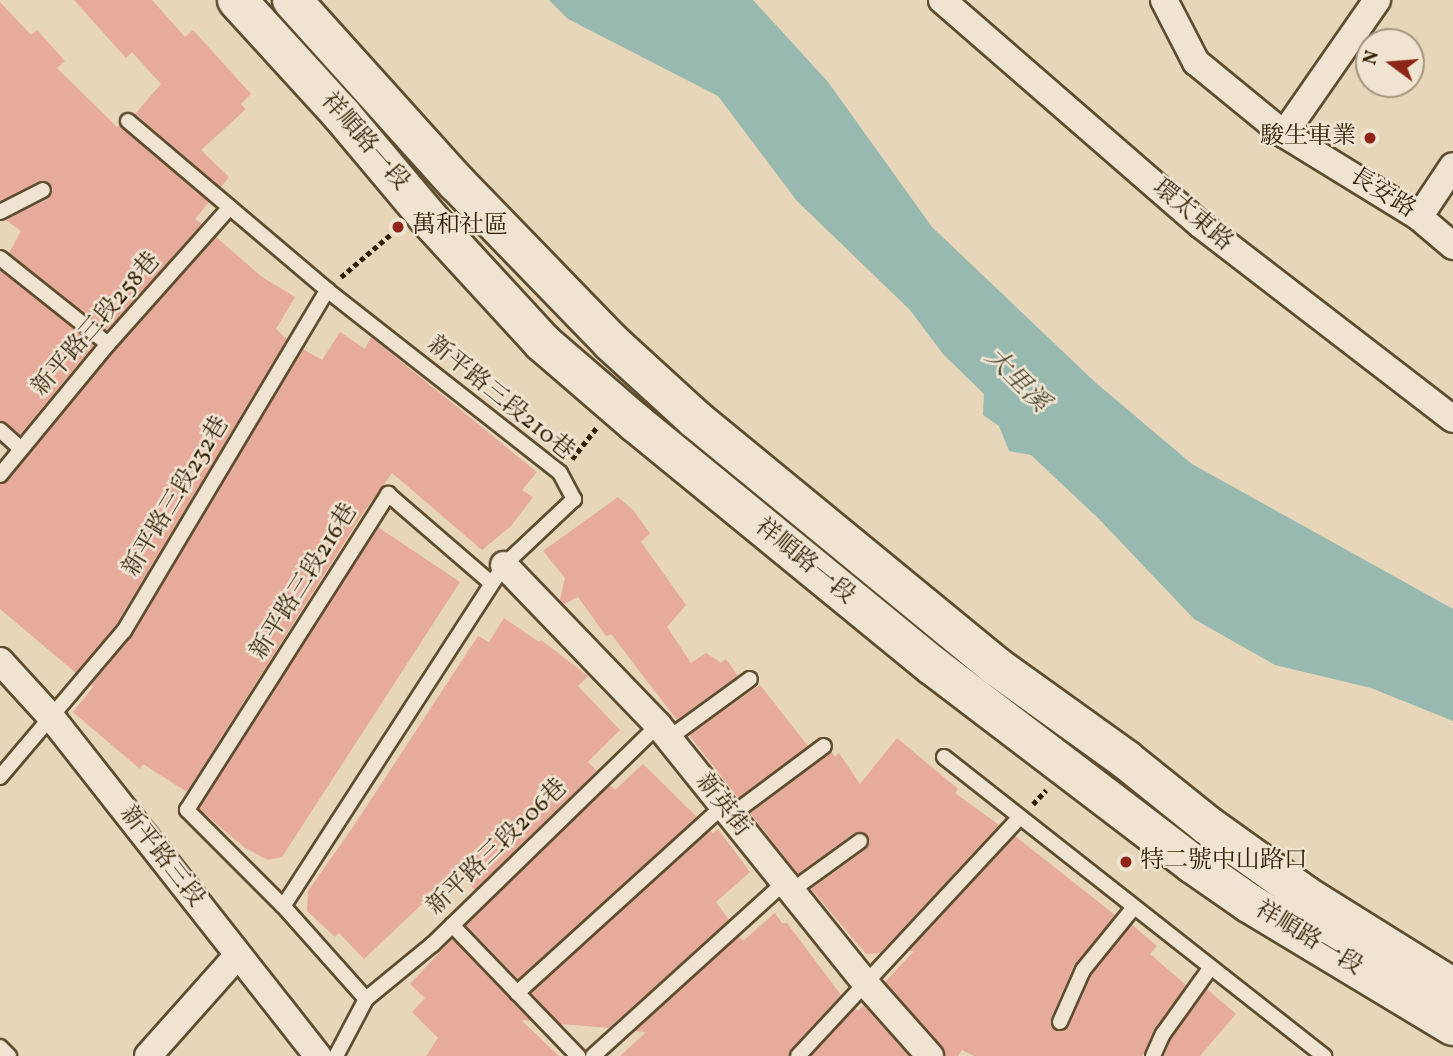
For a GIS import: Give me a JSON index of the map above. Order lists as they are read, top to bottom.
{
  "streets": {
    "street": [
      "祥順路一段",
      "長安路",
      "環太東路",
      "新英街",
      "新平路三段"
    ],
    "lane": [
      "新平路三段258巷",
      "新平路三段210巷",
      "新平路三段232巷",
      "新平路三段216巷",
      "新平路三段206巷"
    ]
  },
  "crossings": [
    ["新平路三段258巷", "新平路三段210巷"],
    ["新平路三段210巷", "新平路三段232巷"],
    ["新平路三段210巷", "新平路三段216巷"],
    ["新平路三段210巷", "新英街"],
    ["新平路三段210巷", "新平路三段"],
    ["新平路三段232巷", "新平路三段"],
    ["新平路三段216巷", "新英街"],
    ["新平路三段216巷", "新平路三段"],
    ["新英街", "新平路三段206巷"],
    ["新平路三段206巷", "新平路三段"]
  ],
  "water": ["大里溪"],
  "places": ["駿生車業", "萬和社區", "特二號中山路口"],
  "north": "left"
}
